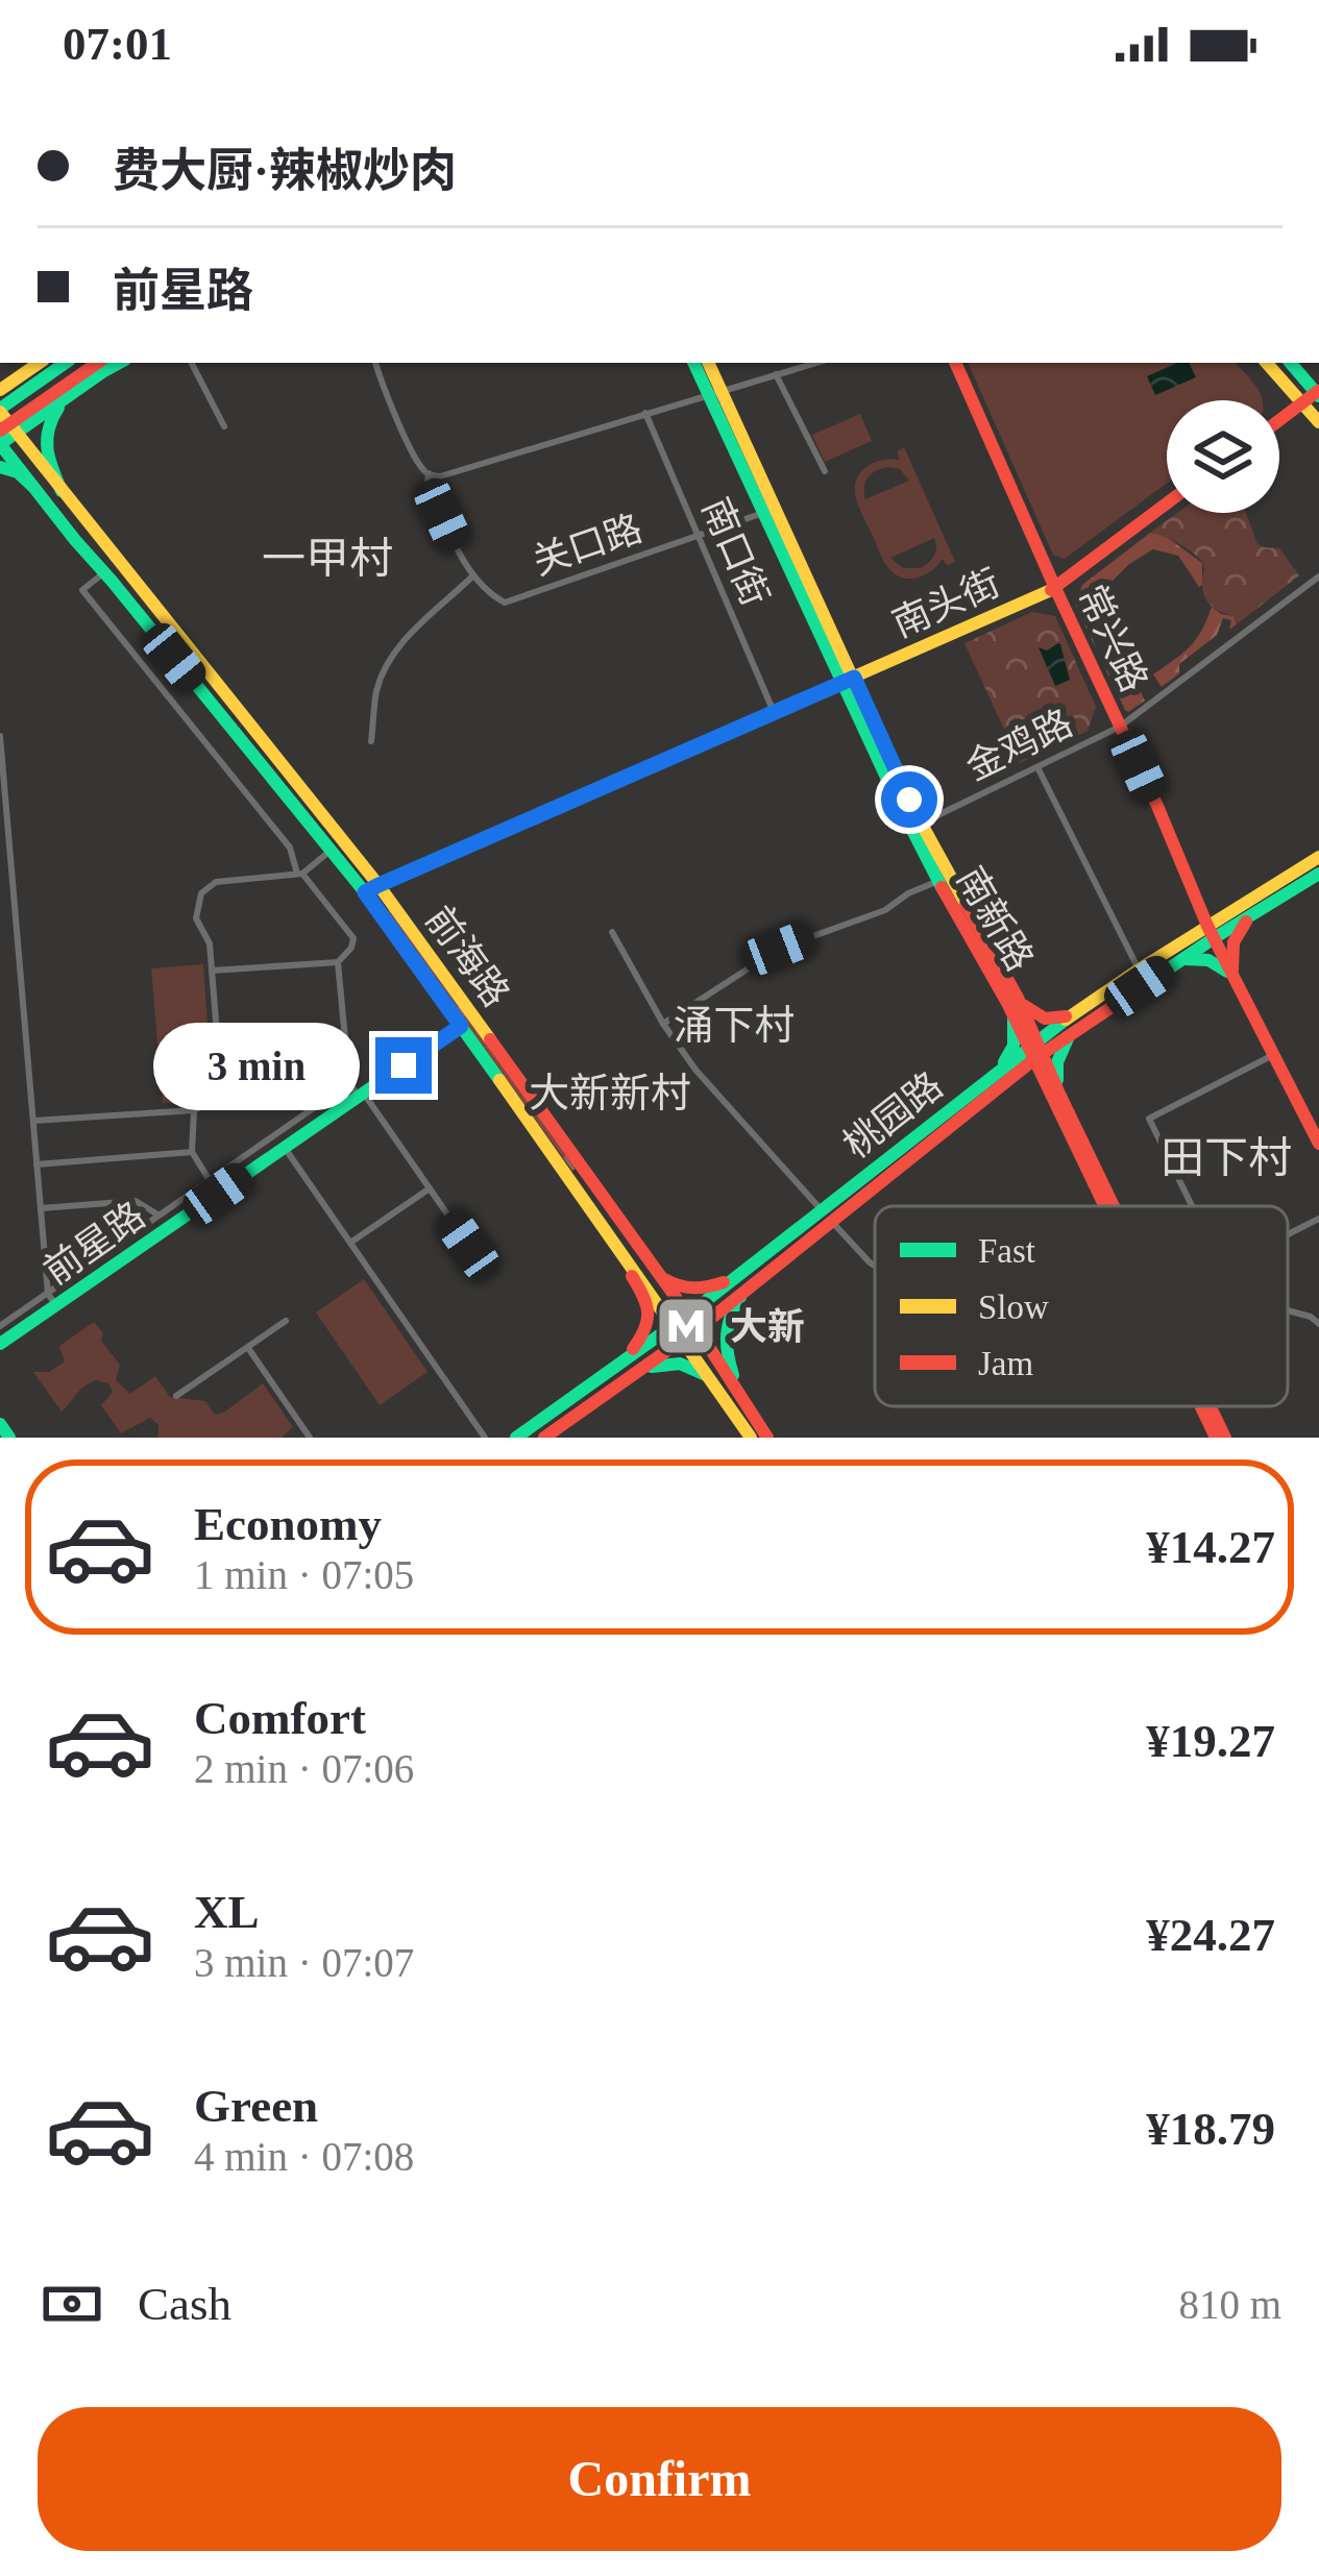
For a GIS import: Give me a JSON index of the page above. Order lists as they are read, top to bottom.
{
  "streets": {
    "main road": [
      "南头街",
      "常兴路",
      "南新路",
      "前海路",
      "桃园路",
      "前星路"
    ],
    "street": ["关口路", "南口街", "金鸡路"]
  },
  "crossings": [
    ["关口路", "南口街"],
    ["关口路", "南新路"],
    ["南口街", "南头街"],
    ["南头街", "常兴路"],
    ["南头街", "南新路"],
    ["南头街", "前海路"],
    ["常兴路", "金鸡路"],
    ["常兴路", "桃园路"],
    ["金鸡路", "南新路"],
    ["南新路", "桃园路"],
    ["前海路", "桃园路"],
    ["前海路", "前星路"]
  ],
  "districts": [
    "一甲村",
    "涌下村",
    "大新新村",
    "田下村"
  ],
  "places": {
    "metro station": ["大新"]
  },
  "legend": ["Fast", "Slow", "Jam"],
  "page": {
    "status": "07:01",
    "banner": ["费大厨·辣椒炒肉", "前星路"],
    "bubble": "3 min",
    "list": [
      {
        "name": "Economy",
        "note": "1 min · 07:05",
        "value": "¥14.27"
      },
      {
        "name": "Comfort",
        "note": "2 min · 07:06",
        "value": "¥19.27"
      },
      {
        "name": "XL",
        "note": "3 min · 07:07",
        "value": "¥24.27"
      },
      {
        "name": "Green",
        "note": "4 min · 07:08",
        "value": "¥18.79"
      }
    ],
    "pay": ["Cash", "810 m"],
    "buttons": "Confirm"
  }
}
